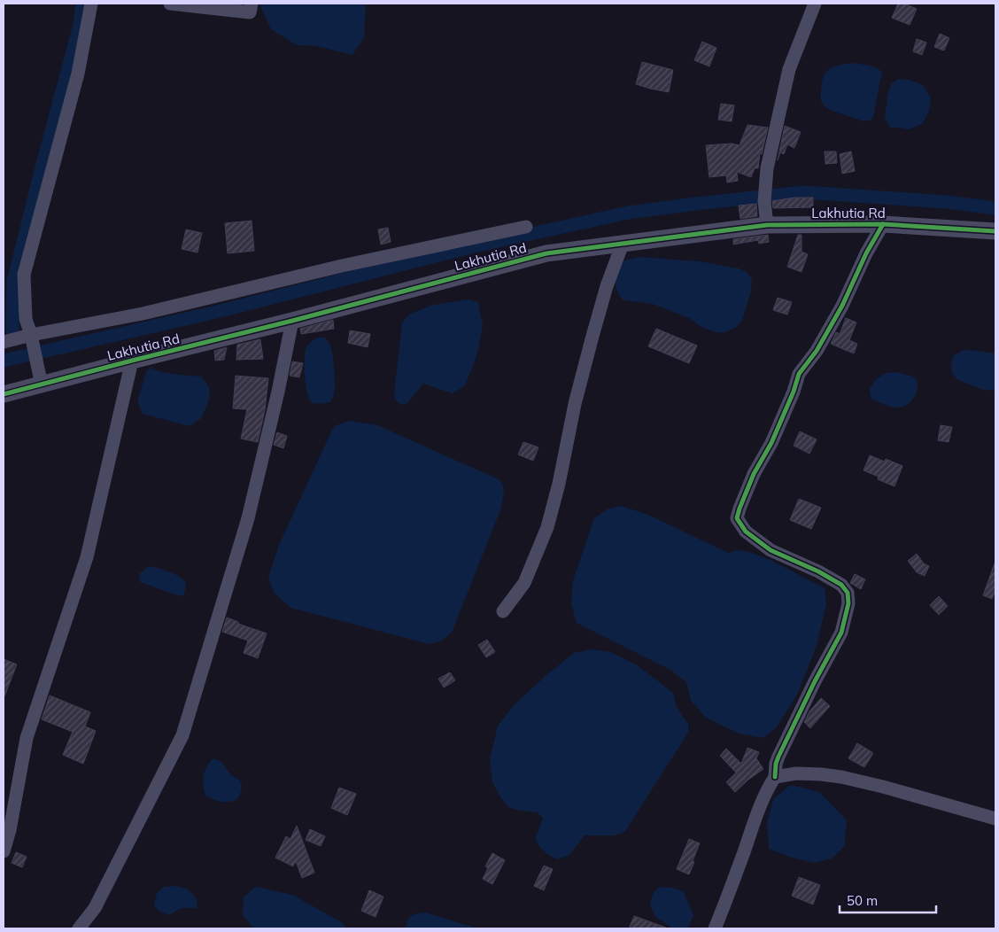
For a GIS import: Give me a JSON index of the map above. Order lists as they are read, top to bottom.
{
  "streets": {
    "street": ["Lakhutia Rd"]
  },
  "scale_bar": "50 m"
}
